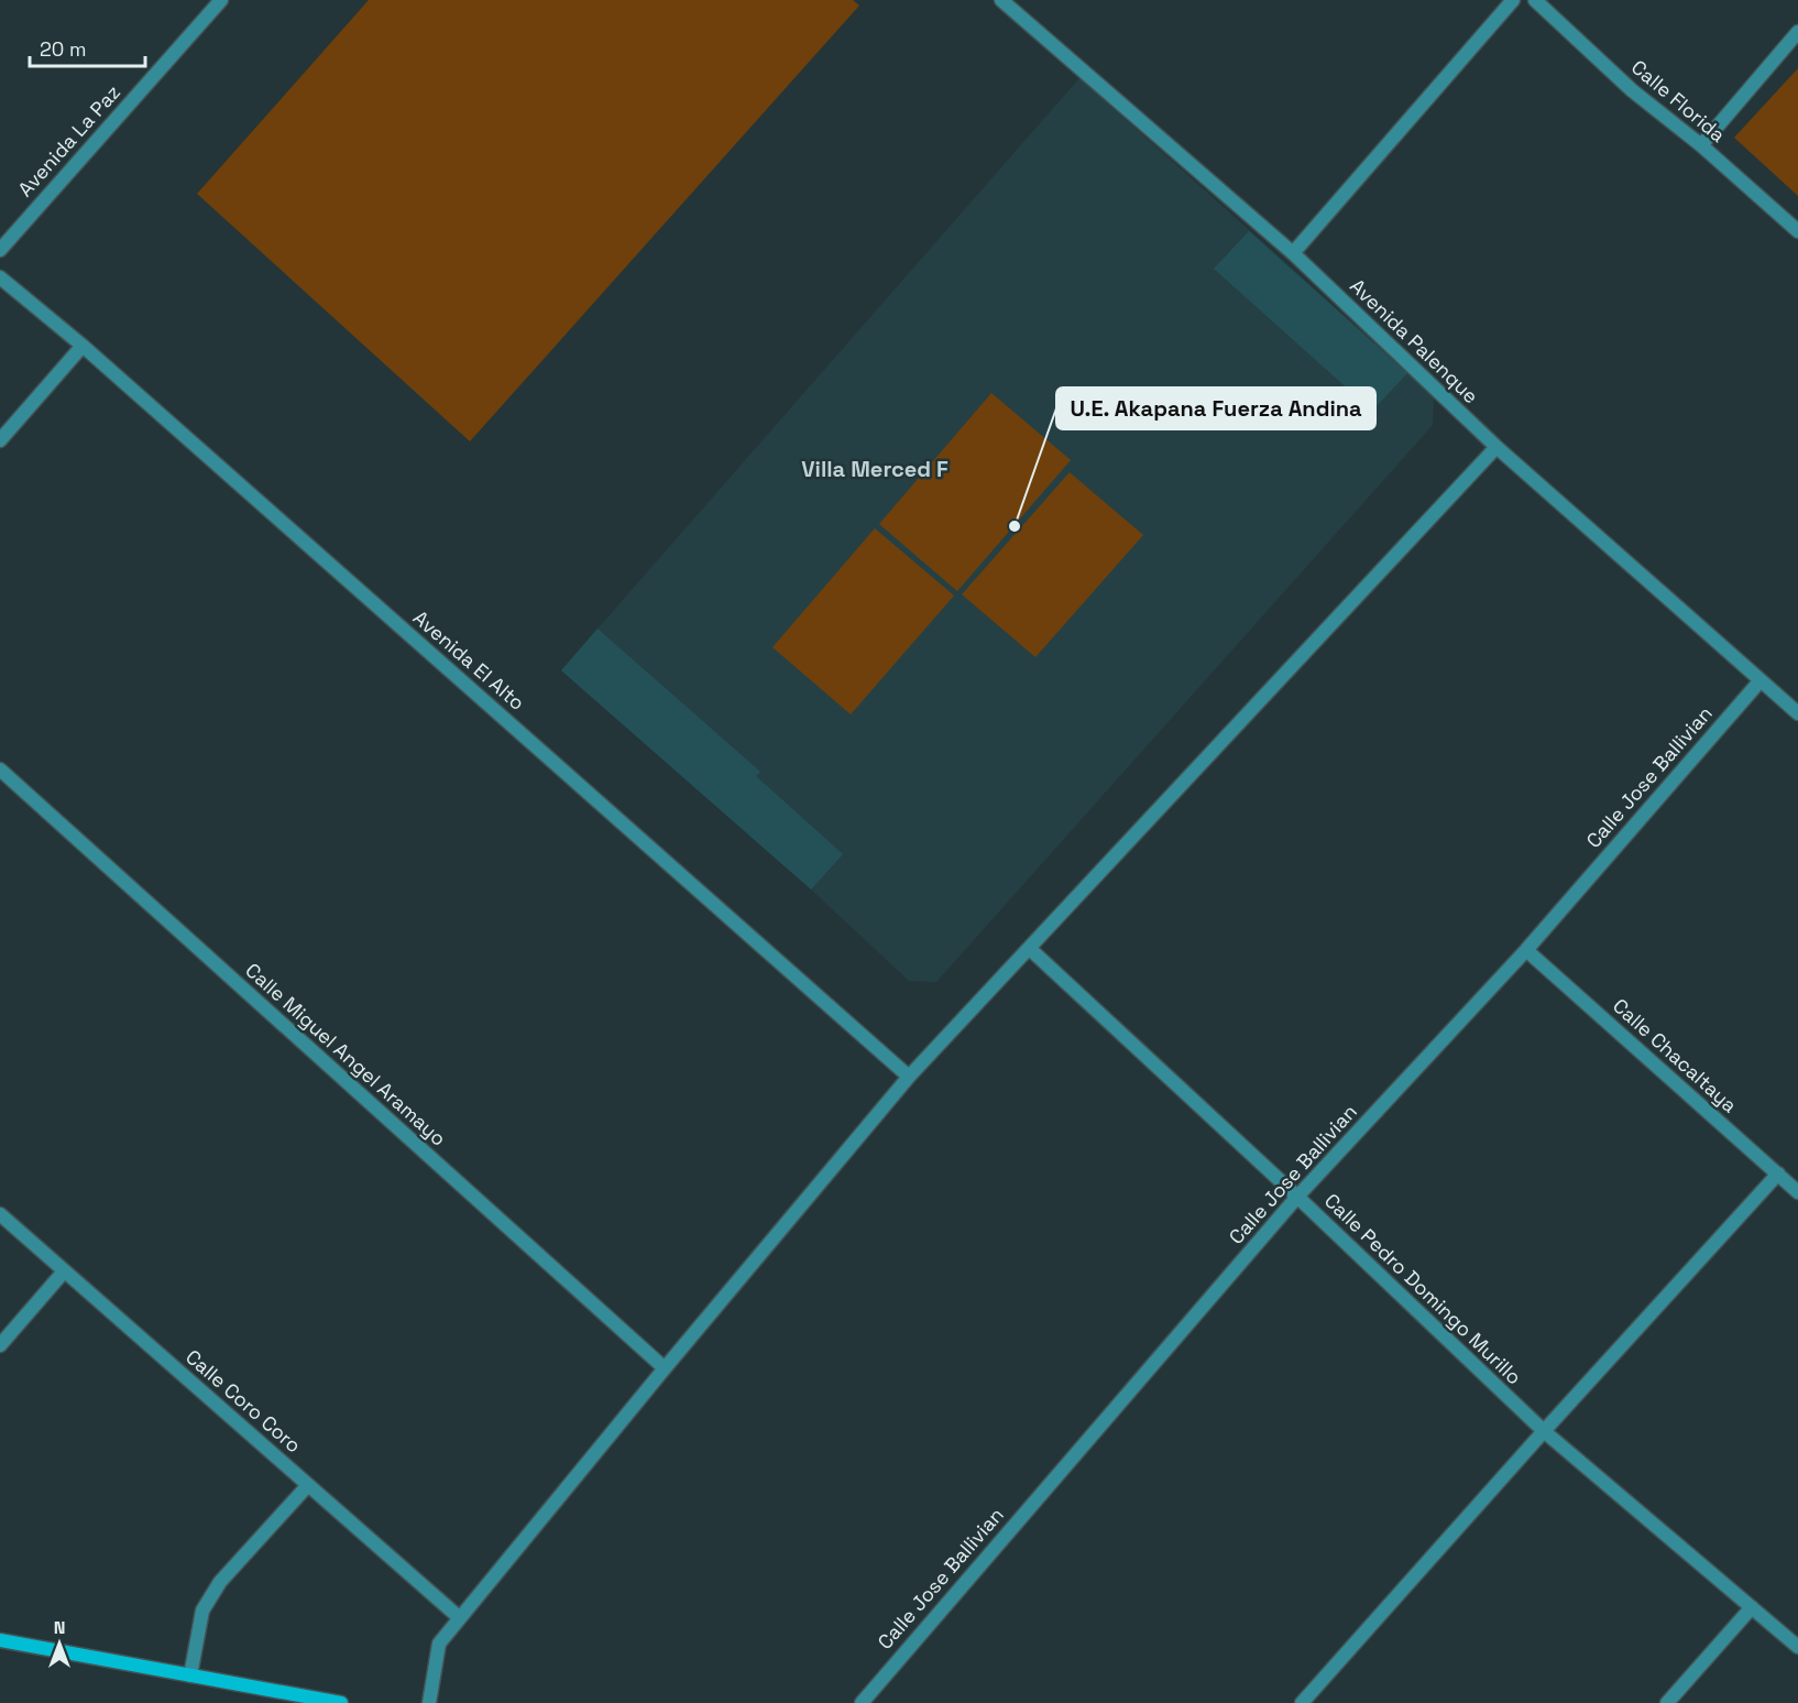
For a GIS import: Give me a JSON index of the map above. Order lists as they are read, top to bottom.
{
  "streets": {
    "street": [
      "Calle Florida",
      "Avenida La Paz",
      "Avenida Palenque",
      "Avenida El Alto",
      "Calle Jose Ballivian",
      "Calle Miguel Angel Aramayo",
      "Calle Chacaltaya",
      "Calle Pedro Domingo Murillo",
      "Calle Coro Coro"
    ]
  },
  "crossings": [
    ["Avenida Palenque", "Calle Jose Ballivian"],
    ["Calle Jose Ballivian", "Calle Chacaltaya"],
    ["Calle Jose Ballivian", "Calle Pedro Domingo Murillo"]
  ],
  "districts": ["Villa Merced F"],
  "places": ["U.E. Akapana Fuerza Andina"],
  "scale_bar": "20 m",
  "north": "top"
}
